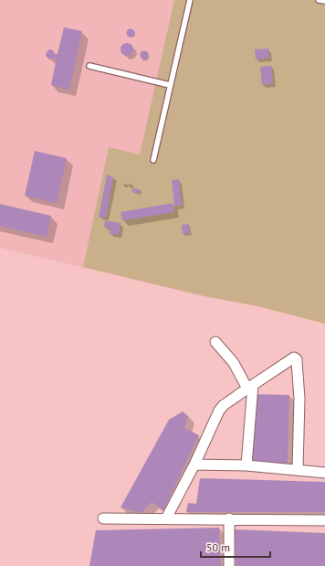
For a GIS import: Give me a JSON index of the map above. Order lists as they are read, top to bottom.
{
  "scale_bar": "50 m"
}
